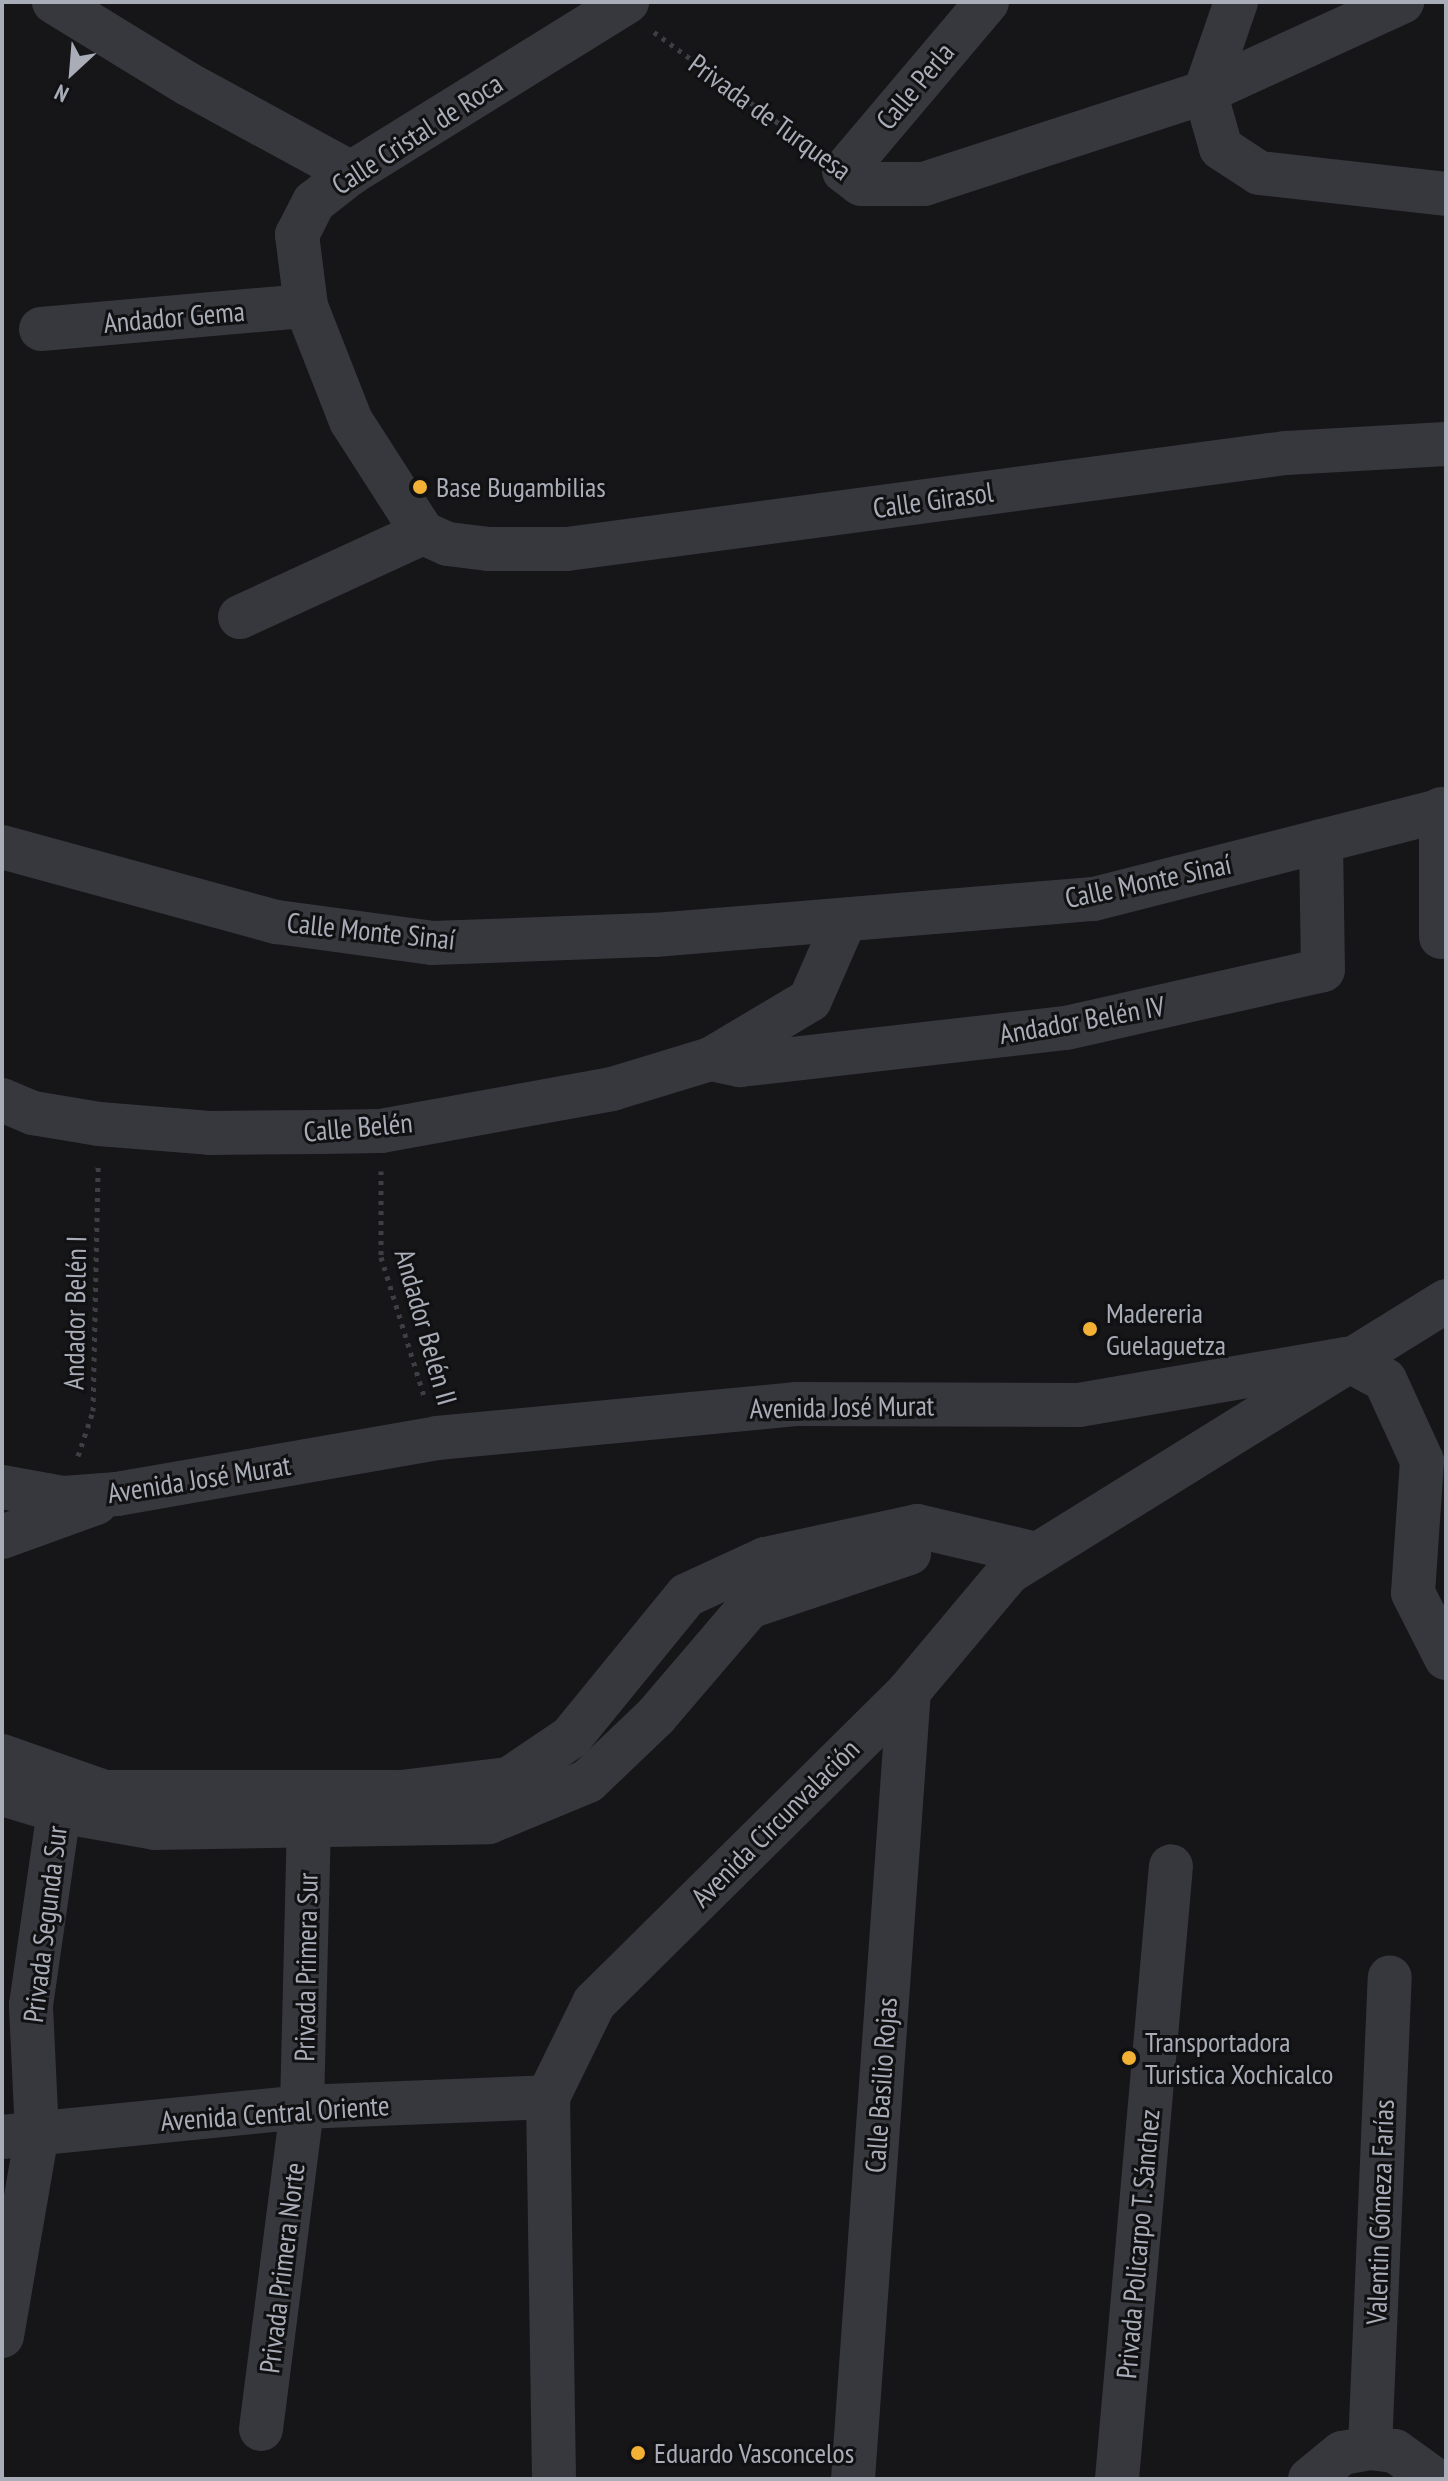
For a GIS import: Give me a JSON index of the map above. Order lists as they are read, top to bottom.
{
  "streets": {
    "street": [
      "Calle Perla",
      "Privada de Turquesa",
      "Calle Cristal de Roca",
      "Andador Gema",
      "Calle Girasol",
      "Calle Monte Sinaí",
      "Andador Belén IV",
      "Calle Belén",
      "Avenida José Murat",
      "Avenida Circunvalación",
      "Privada Segunda Sur",
      "Privada Primera Sur",
      "Calle Basilio Rojas",
      "Avenida Central Oriente",
      "Valentin Gómeza Farías",
      "Privada Policarpo T. Sánchez",
      "Privada Primera Norte"
    ],
    "path": ["Andador Belén I", "Andador Belén II"]
  },
  "crossings": [
    ["Calle Perla", "Privada de Turquesa"],
    ["Privada de Turquesa", "Calle Cristal de Roca"],
    ["Calle Cristal de Roca", "Andador Gema"],
    ["Calle Cristal de Roca", "Calle Girasol"],
    ["Calle Monte Sinaí", "Andador Belén IV"],
    ["Andador Belén IV", "Calle Belén"],
    ["Calle Belén", "Andador Belén I"],
    ["Calle Belén", "Andador Belén II"],
    ["Andador Belén I", "Avenida José Murat"],
    ["Andador Belén II", "Avenida José Murat"],
    ["Avenida José Murat", "Avenida Circunvalación"],
    ["Avenida Circunvalación", "Calle Basilio Rojas"],
    ["Avenida Circunvalación", "Avenida Central Oriente"],
    ["Privada Segunda Sur", "Avenida Central Oriente"],
    ["Privada Primera Sur", "Avenida Central Oriente"],
    ["Privada Primera Sur", "Privada Primera Norte"],
    ["Avenida Central Oriente", "Privada Primera Norte"]
  ],
  "places": [
    "Base Bugambilias",
    "Madereria Guelaguetza",
    "Transportadora Turistica Xochicalco",
    "Eduardo Vasconcelos"
  ],
  "north": "bottom left"
}
